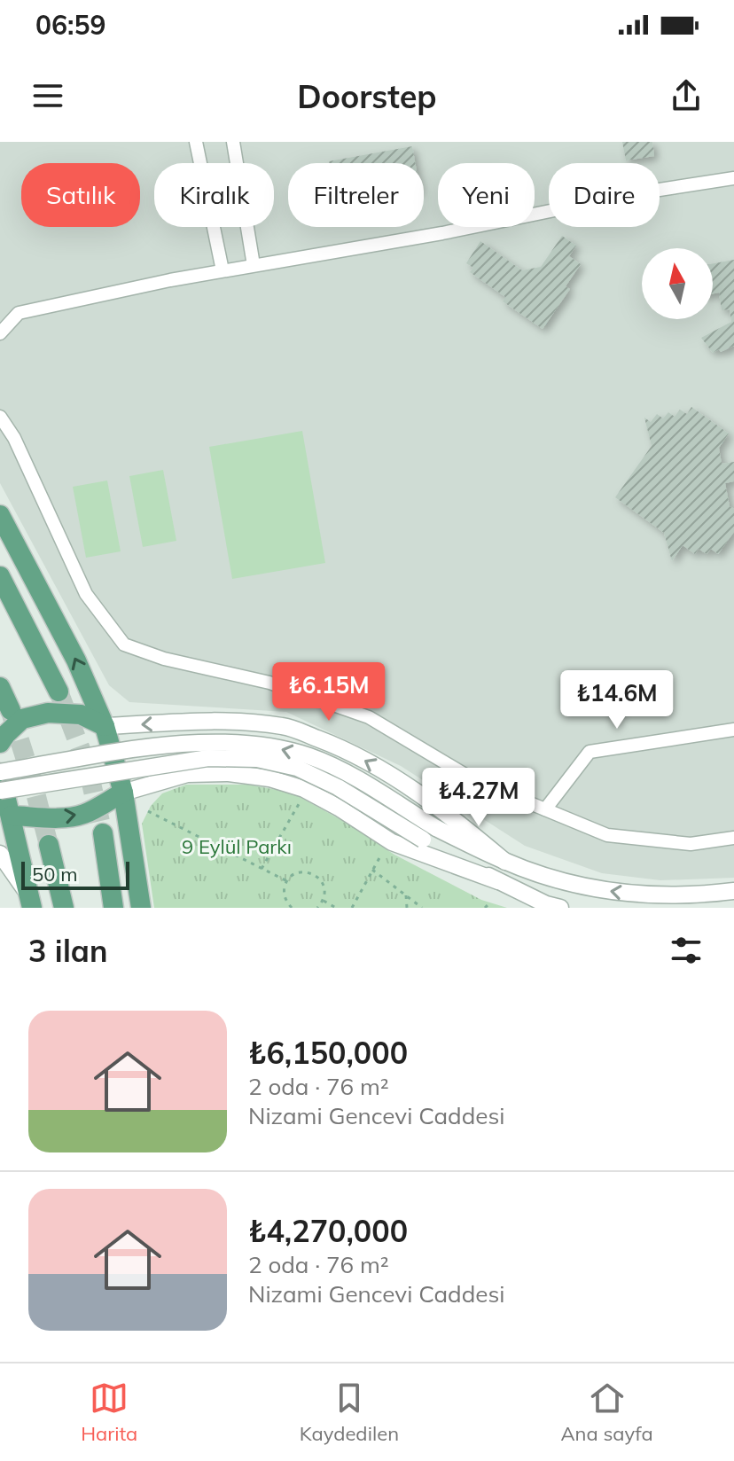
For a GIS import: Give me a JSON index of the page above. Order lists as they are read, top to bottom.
{
  "parks": ["9 Eylül Parkı"],
  "scale_bar": "50 m",
  "north": "top",
  "page": {
    "status": "06:59",
    "header": "Doorstep",
    "chip": [
      "Satılık",
      "Kiralık",
      "Filtreler",
      "Yeni",
      "Daire"
    ],
    "price": ["₺6.15M", "₺14.6M", "₺4.27M"],
    "scale": "50 m",
    "heading": "3 ilan",
    "list": [
      {
        "name": "₺6,150,000",
        "note": "2 oda · 76 m² · Nizami Gencevi Caddesi"
      },
      {
        "name": "₺4,270,000",
        "note": "2 oda · 76 m² · Nizami Gencevi Caddesi"
      }
    ],
    "tabs": ["Harita", "Kaydedilen", "Ana sayfa"]
  }
}
